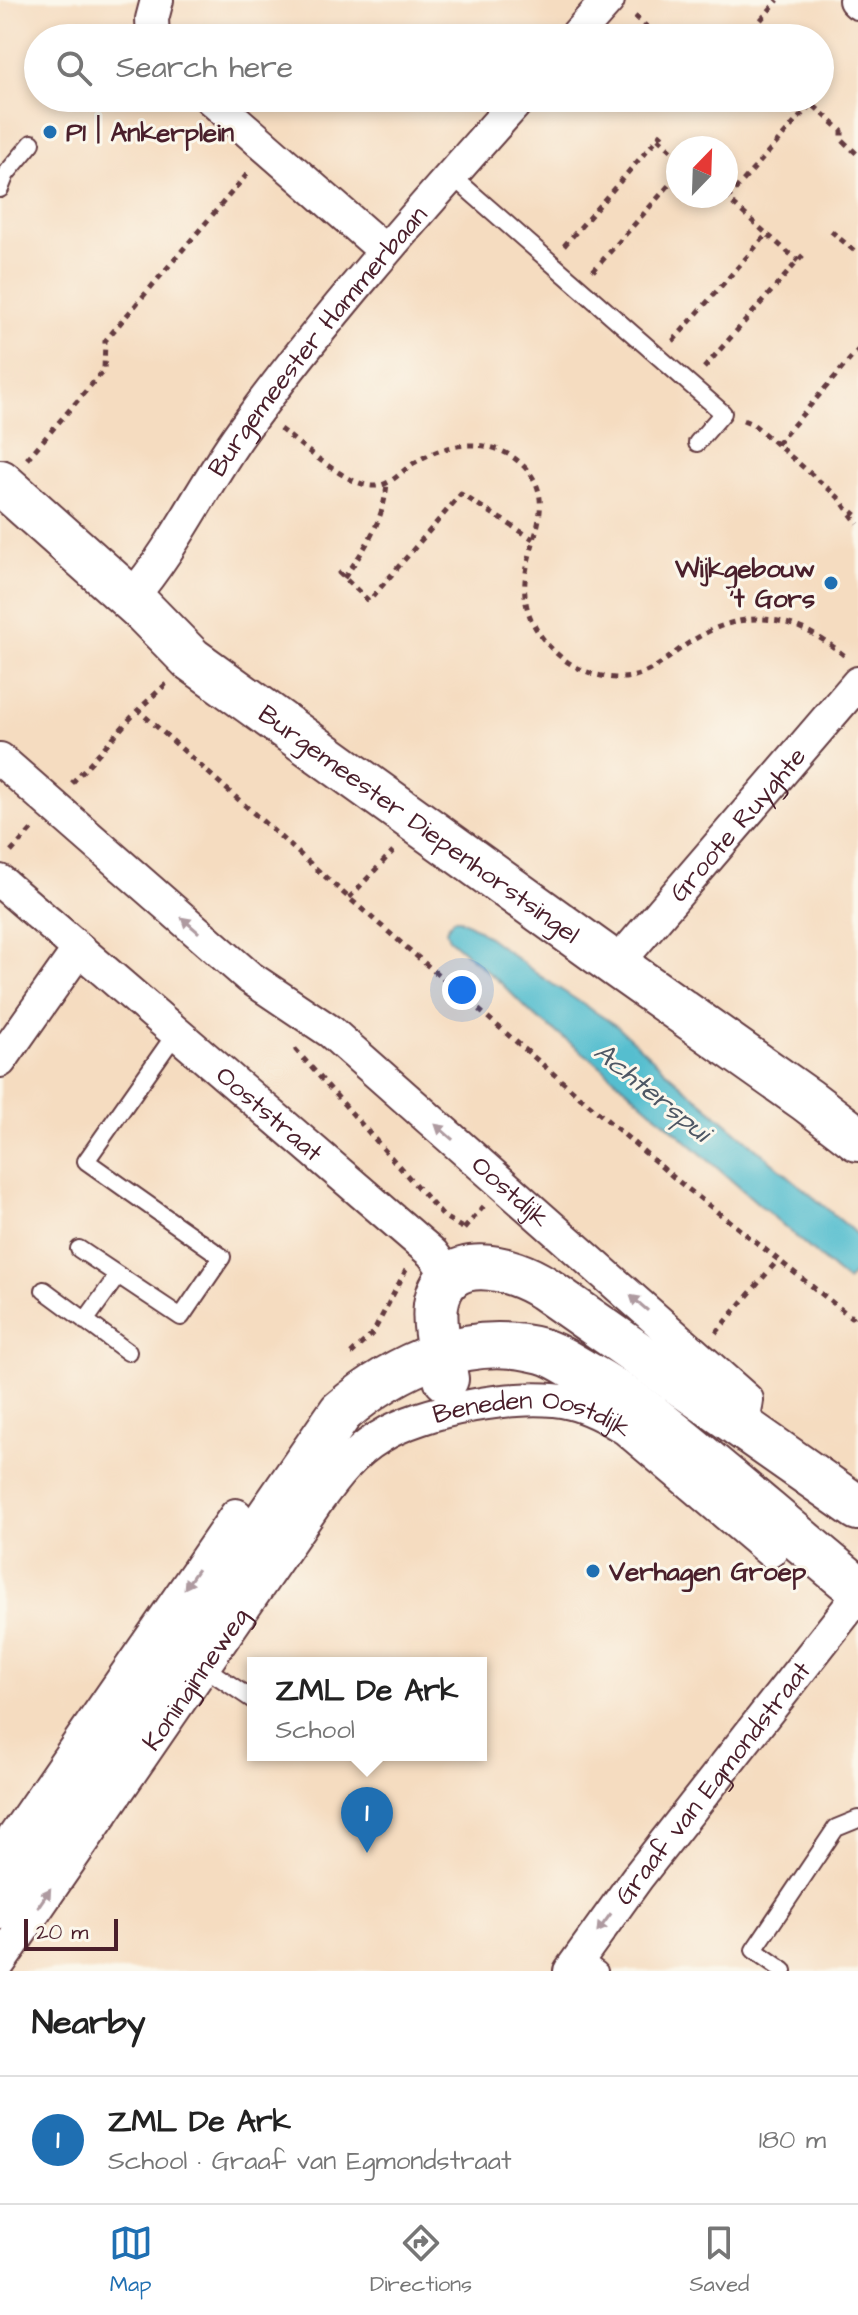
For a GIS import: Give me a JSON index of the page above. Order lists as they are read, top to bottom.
{
  "streets": {
    "street": [
      "Burgemeester Hammerbaan",
      "Burgemeester Diepenhorstsingel",
      "Groote Ruyghte",
      "Ooststraat",
      "Oostdijk",
      "Beneden Oostdijk",
      "Koninginneweg",
      "Graaf van Egmondstraat"
    ]
  },
  "crossings": [
    ["Burgemeester Hammerbaan", "Burgemeester Diepenhorstsingel"],
    ["Burgemeester Diepenhorstsingel", "Groote Ruyghte"],
    ["Beneden Oostdijk", "Koninginneweg"]
  ],
  "one_way": ["Graaf van Egmondstraat"],
  "water": ["Achterspui"],
  "places": ["P1 | Ankerplein", "Wijkgebouw 't Gors", "Verhagen Groep"],
  "scale_bar": "20 m",
  "north": "top right",
  "page": {
    "search": "Search here",
    "popup": ["ZML De Ark", "School"],
    "pins": "1",
    "scale": "20 m",
    "heading": "Nearby",
    "list": [
      {
        "mark": "1",
        "name": "ZML De Ark",
        "note": "School · Graaf van Egmondstraat",
        "value": "180 m"
      }
    ],
    "nav": ["Map", "Directions", "Saved"]
  }
}
